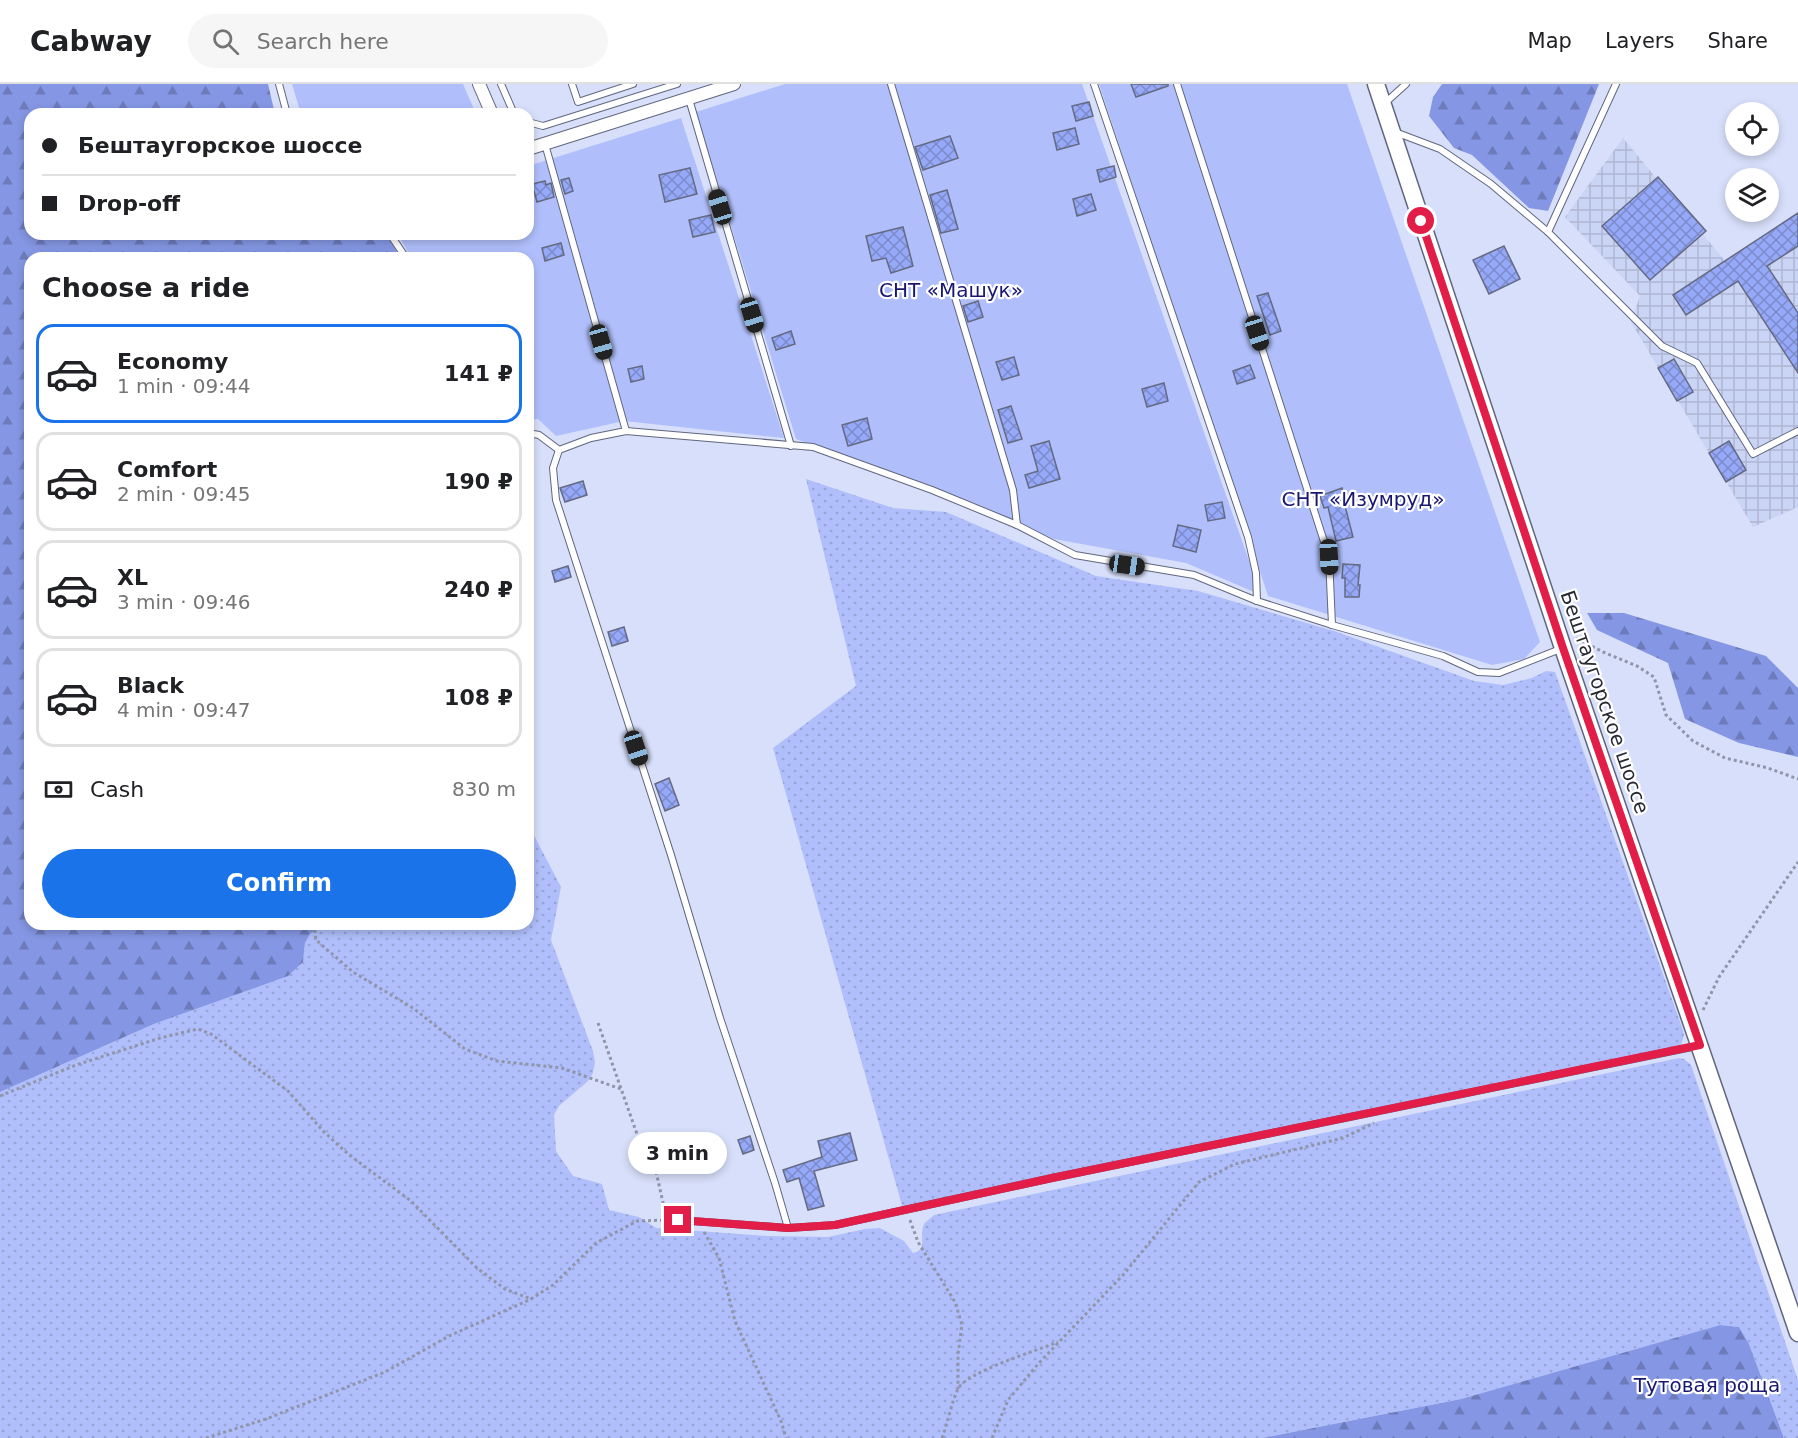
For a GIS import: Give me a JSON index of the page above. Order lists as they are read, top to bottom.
{
  "streets": {
    "street": ["Бештаугорское шоссе"]
  },
  "parks": ["СНТ «Машук»", "СНТ «Изумруд»", "Тутовая роща"],
  "page": {
    "header": "Cabway",
    "search": "Search here",
    "nav": ["Map", "Layers", "Share"],
    "banner": ["Бештаугорское шоссе", "Drop-off"],
    "heading": "Choose a ride",
    "list": [
      {
        "name": "Economy",
        "note": "1 min · 09:44",
        "value": "141 ₽"
      },
      {
        "name": "Comfort",
        "note": "2 min · 09:45",
        "value": "190 ₽"
      },
      {
        "name": "XL",
        "note": "3 min · 09:46",
        "value": "240 ₽"
      },
      {
        "name": "Black",
        "note": "4 min · 09:47",
        "value": "108 ₽"
      }
    ],
    "pay": ["Cash", "830 m"],
    "buttons": "Confirm",
    "bubble": "3 min"
  }
}
